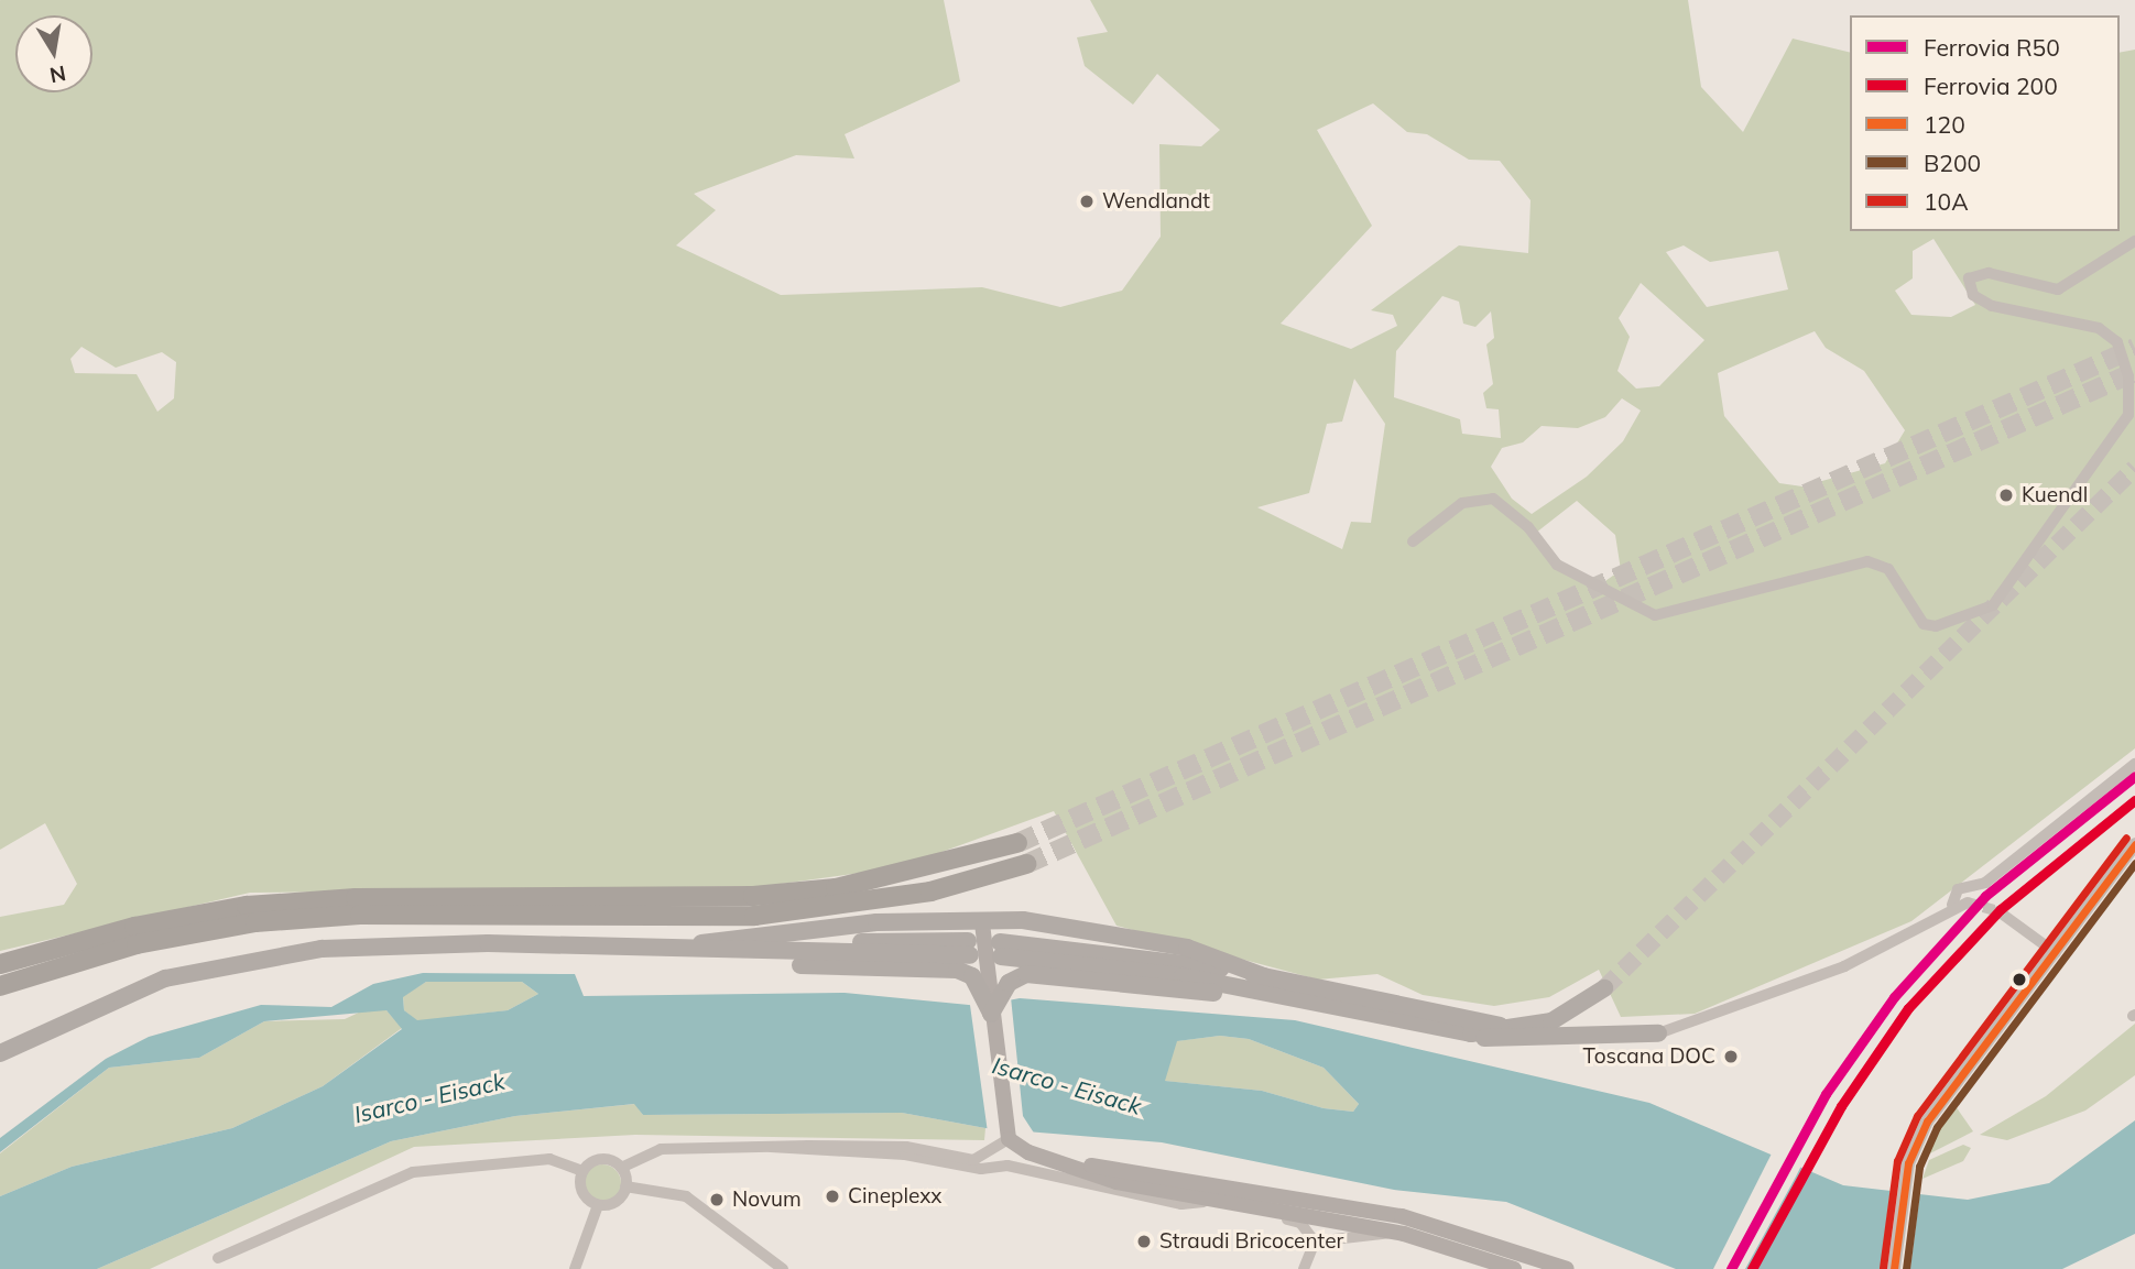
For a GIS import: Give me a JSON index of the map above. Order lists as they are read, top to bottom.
{
  "water": ["Isarco - Eisack"],
  "places": [
    "Wendlandt",
    "Kuendl",
    "Toscana DOC",
    "Cineplexx",
    "Novum",
    "Straudi Bricocenter"
  ],
  "lines": [
    "rail line R50",
    "rail line 200",
    "transit line 10A",
    "transit line 120",
    "transit line B200"
  ],
  "legend": [
    "Ferrovia R50",
    "Ferrovia 200",
    "120",
    "B200",
    "10A"
  ],
  "north": "bottom"
}
